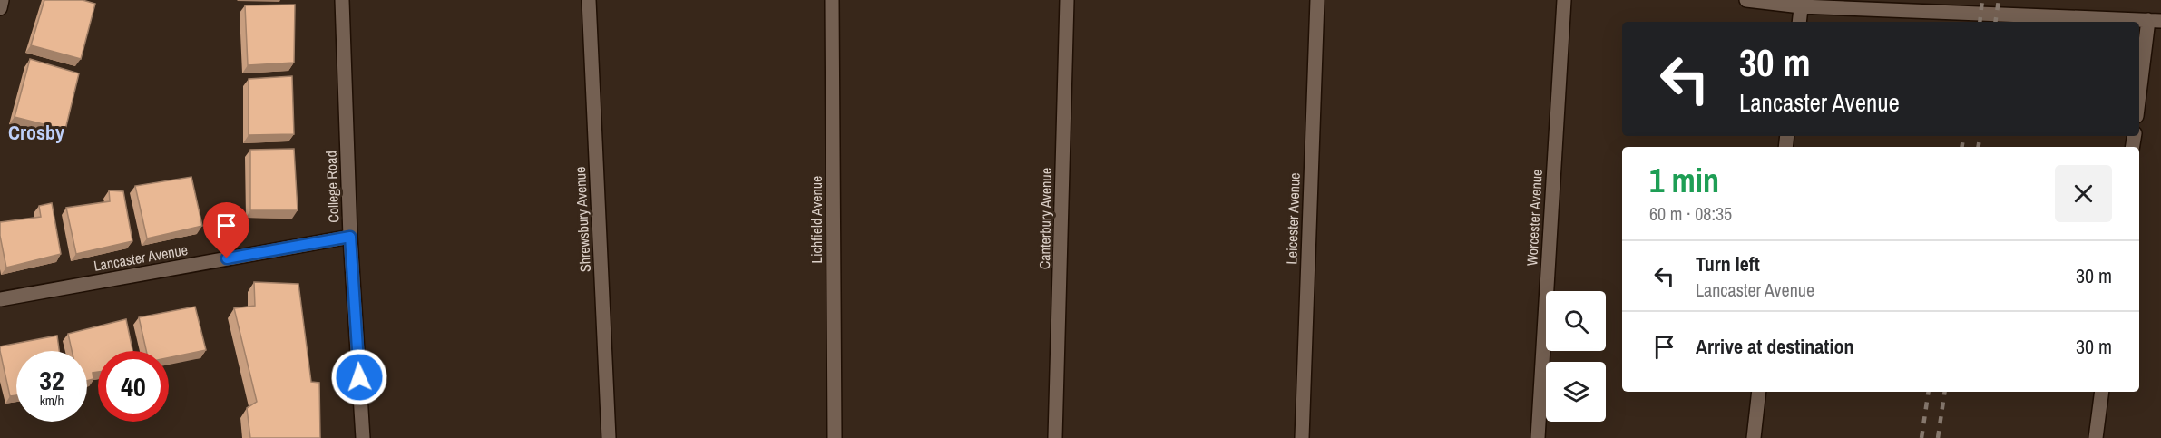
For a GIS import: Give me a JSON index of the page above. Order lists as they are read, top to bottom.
{
  "streets": {
    "street": [
      "College Road",
      "Worcester Avenue",
      "Canterbury Avenue",
      "Leicester Avenue",
      "Shrewsbury Avenue",
      "Lichfield Avenue",
      "Lancaster Avenue"
    ]
  },
  "crossings": [
    ["College Road", "Lancaster Avenue"]
  ],
  "districts": ["Crosby"],
  "page": {
    "turn": ["30 m", "Lancaster Avenue"],
    "heading": ["1 min", "60 m · 08:35"],
    "list": [
      {
        "name": "Turn left",
        "note": "Lancaster Avenue",
        "value": "30 m"
      },
      {
        "name": "Arrive at destination",
        "value": "30 m"
      }
    ],
    "speed": "32 km/h",
    "limit": "40"
  }
}
